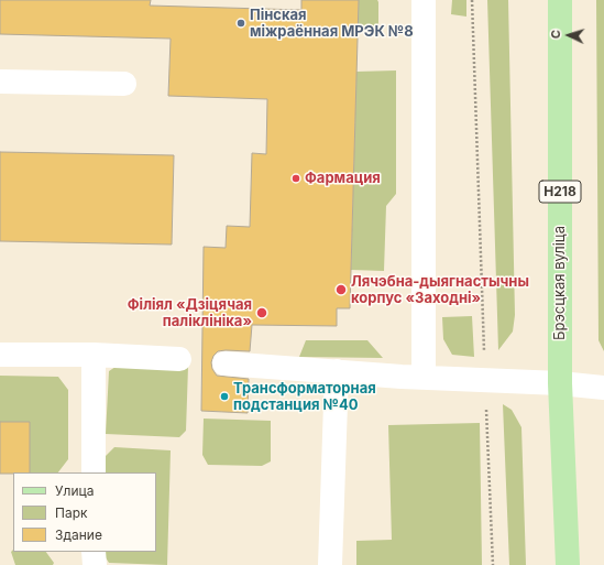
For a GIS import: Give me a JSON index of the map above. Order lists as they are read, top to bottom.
{
  "streets": {
    "main road": ["Н218", "Брэсцкая вуліца"]
  },
  "places": [
    "Пінская міжраённая МРЭК №8",
    "Фармация",
    "Лячэбна-дыягнастычны корпус «Заходні»",
    "Філіял «Дзіцячая паліклініка»",
    "Трансформаторная подстанция №40"
  ],
  "legend": ["Улица", "Парк", "Здание"],
  "north": "left"
}
